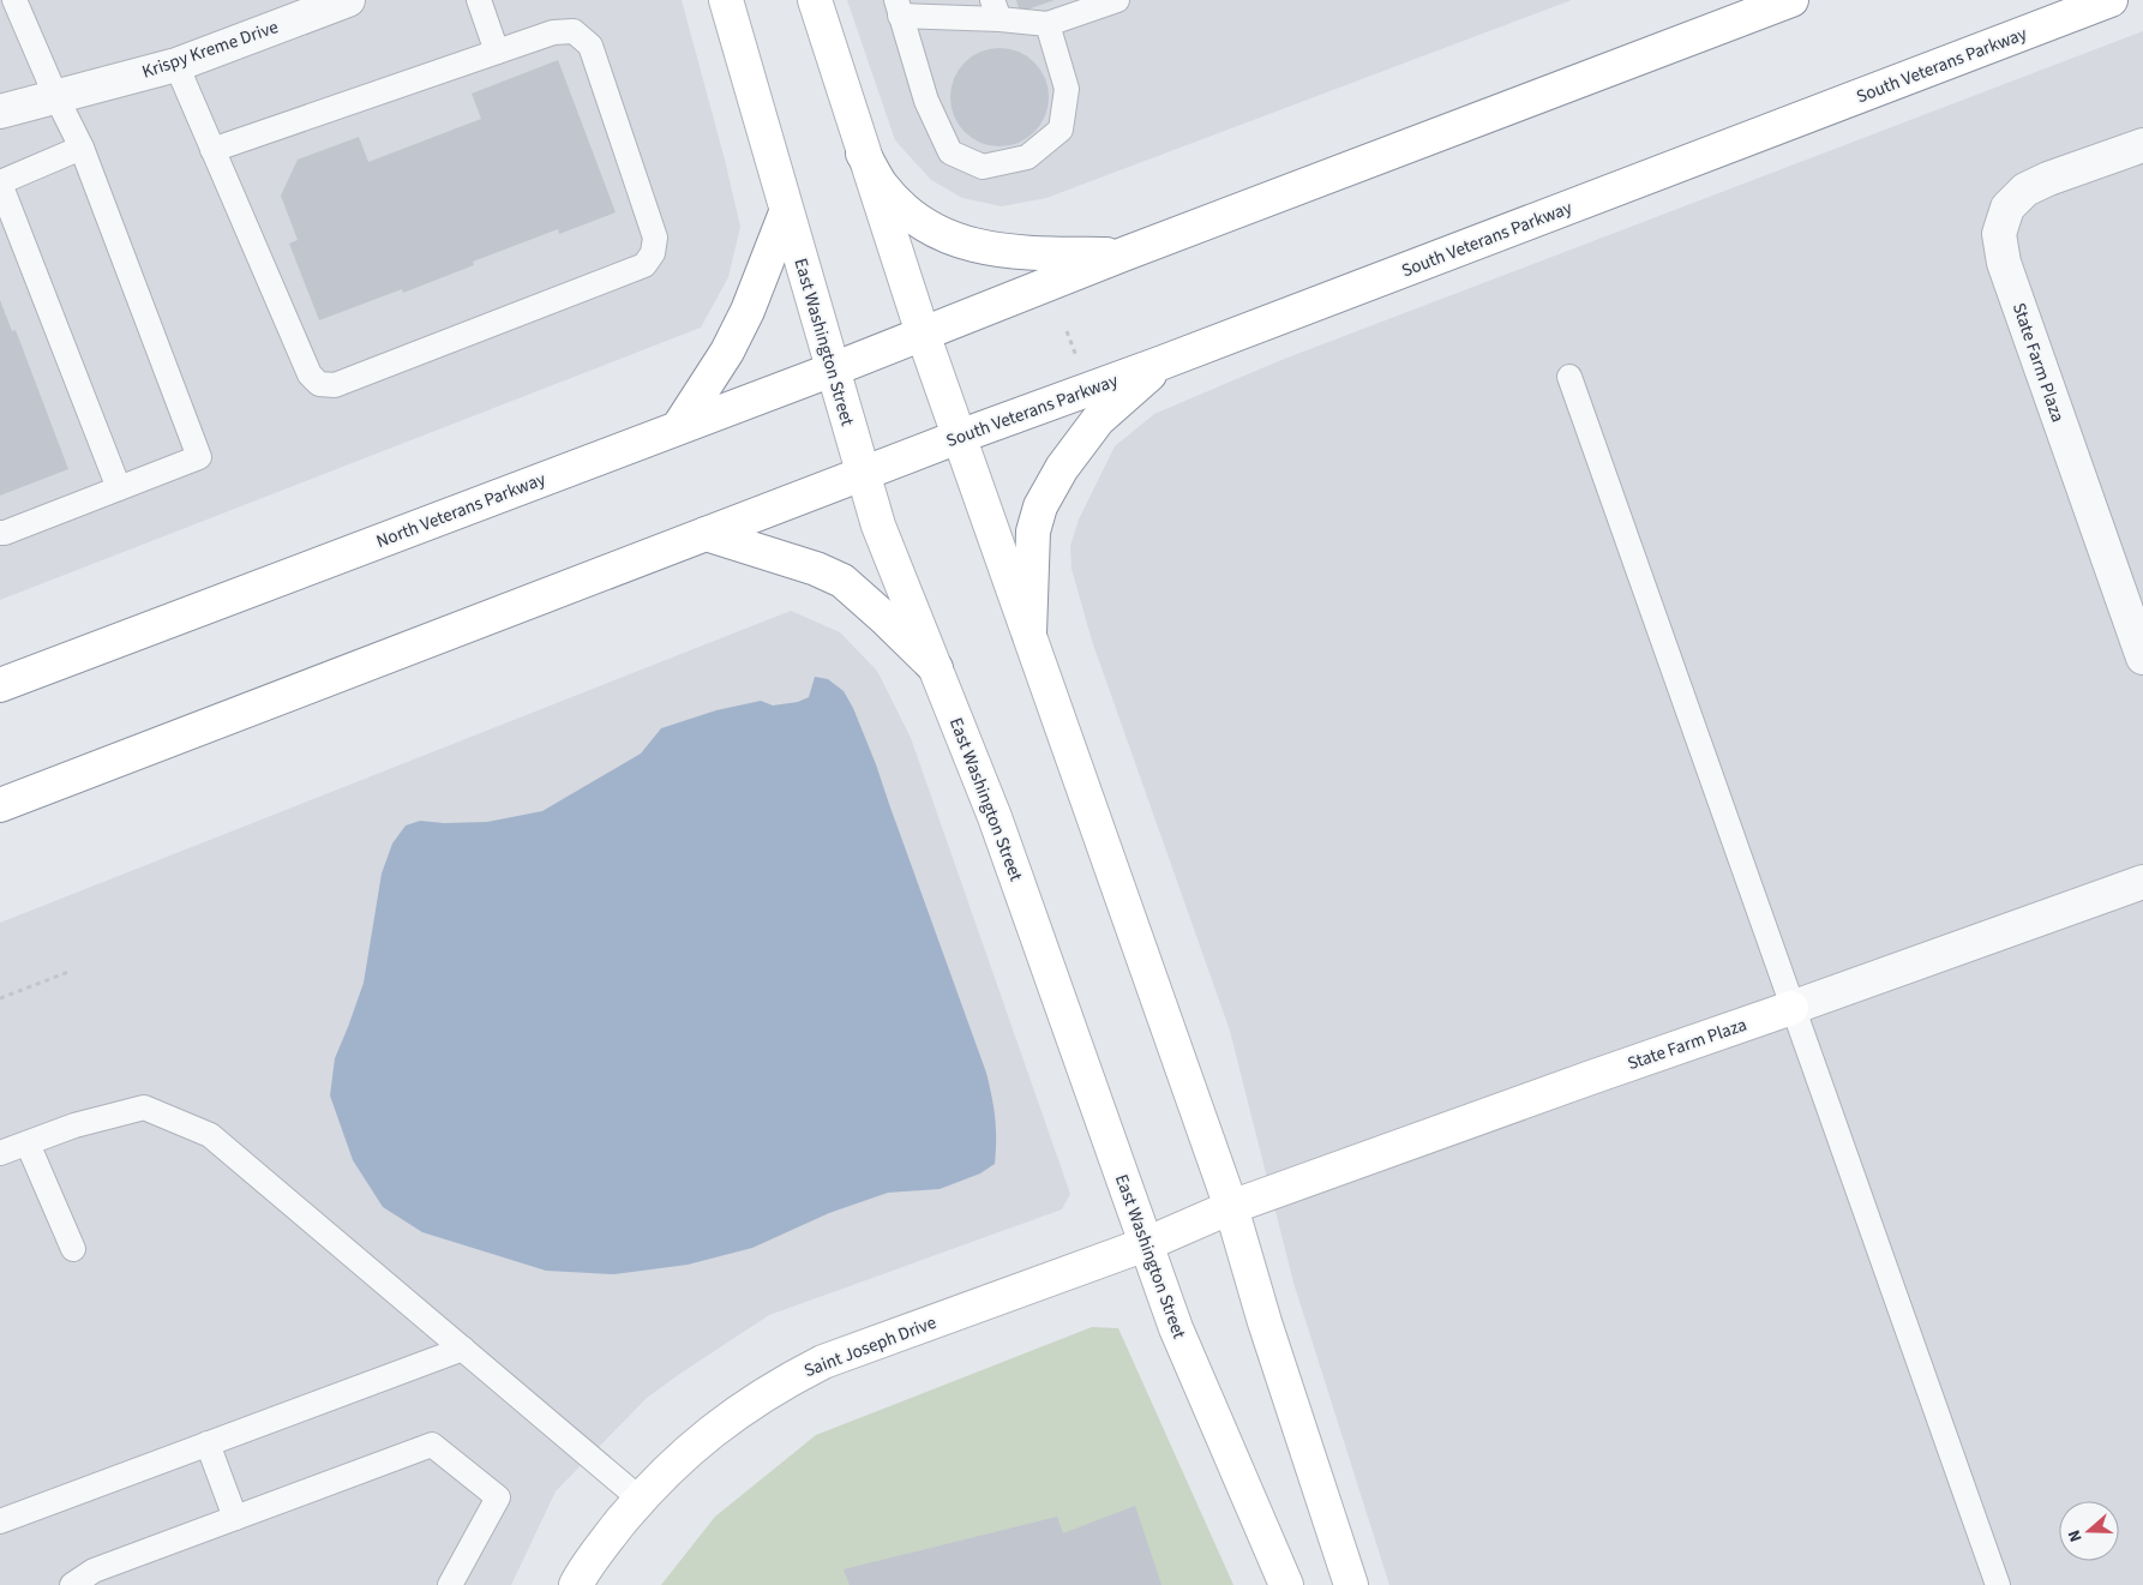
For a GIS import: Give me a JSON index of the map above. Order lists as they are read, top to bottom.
{
  "streets": {
    "main road": [
      "South Veterans Parkway",
      "East Washington Street",
      "State Farm Plaza",
      "North Veterans Parkway",
      "Saint Joseph Drive"
    ],
    "street": ["Krispy Kreme Drive"]
  },
  "crossings": [
    ["South Veterans Parkway", "East Washington Street"],
    ["East Washington Street", "North Veterans Parkway"],
    ["East Washington Street", "Saint Joseph Drive"],
    ["State Farm Plaza", "Saint Joseph Drive"]
  ],
  "north": "left"
}
